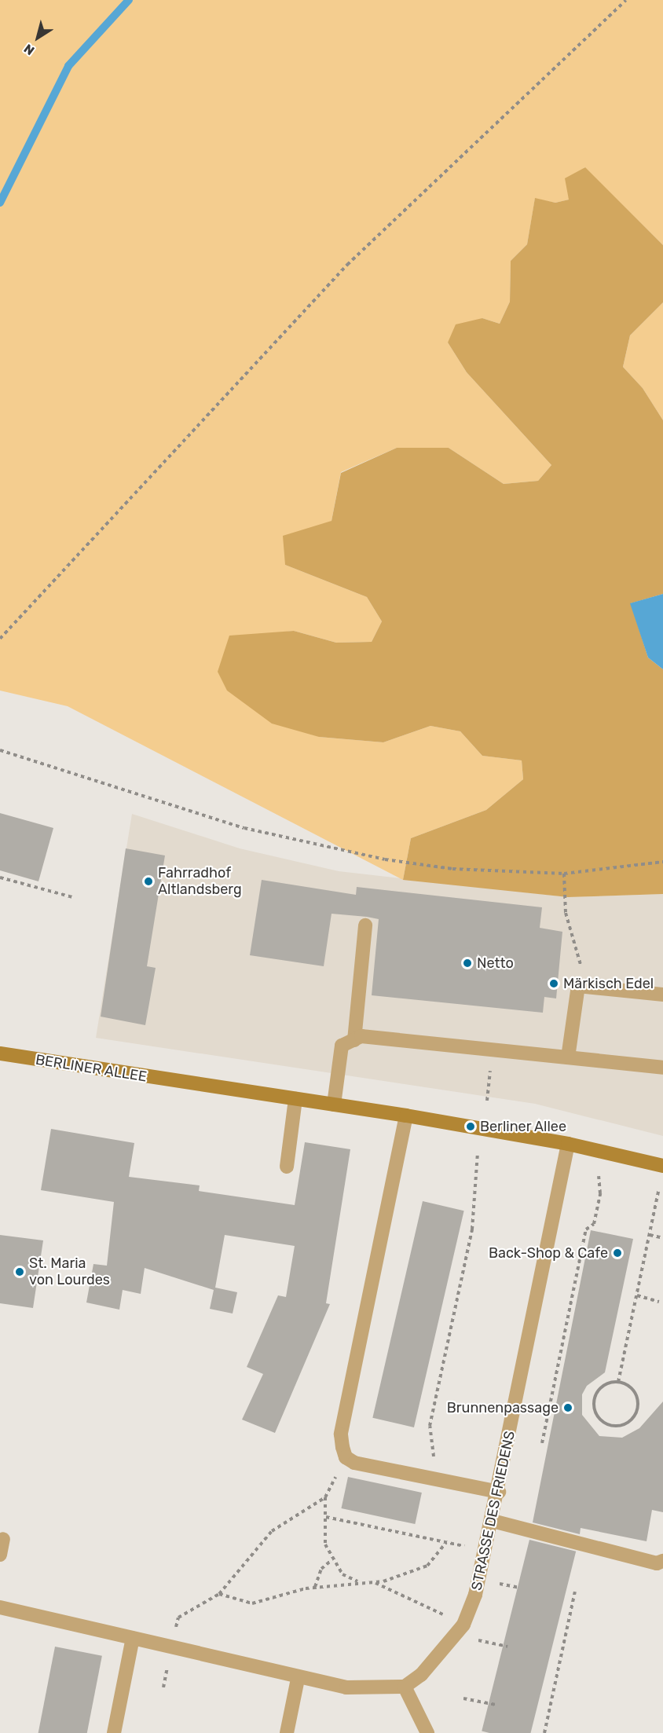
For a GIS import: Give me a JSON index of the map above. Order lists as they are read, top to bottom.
{
  "streets": {
    "street": ["BERLINER ALLEE", "STRASSE DES FRIEDENS"]
  },
  "crossings": [
    ["BERLINER ALLEE", "STRASSE DES FRIEDENS"]
  ],
  "places": [
    "Fahrradhof Altlandsberg",
    "Netto",
    "Märkisch Edel",
    "Berliner Allee",
    "Back-Shop & Cafe",
    "St. Maria von Lourdes",
    "Brunnenpassage"
  ],
  "north": "bottom left"
}
